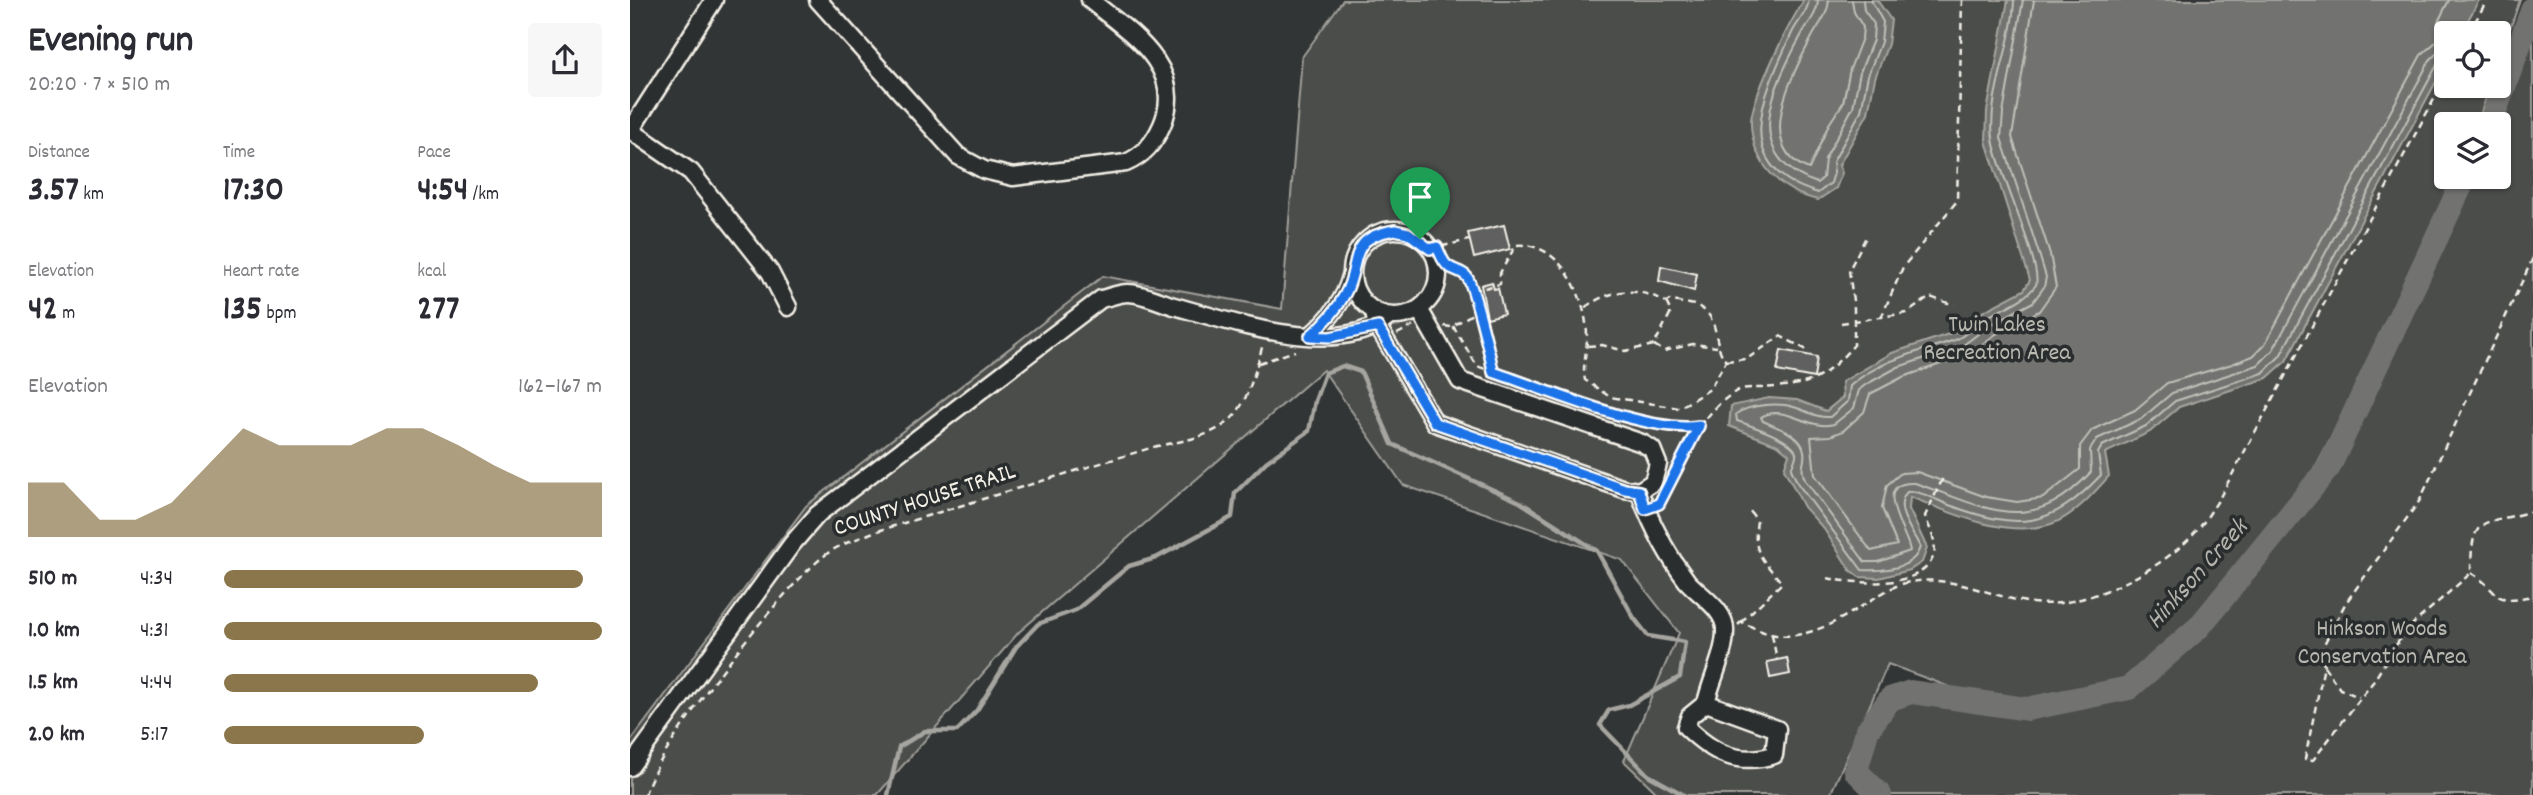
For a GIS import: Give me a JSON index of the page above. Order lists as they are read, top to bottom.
{
  "streets": {
    "path": ["COUNTY HOUSE TRAIL"]
  },
  "water": ["Hinkson Creek"],
  "parks": ["Twin Lakes Recreation Area", "Hinkson Woods Conservation Area"],
  "page": {
    "heading": ["Evening run", "20:20 · 7 × 510 m"],
    "stats": [
      ["Distance", "3.57 km"],
      ["Time", "17:30"],
      ["Pace", "4:54 /km"],
      ["Elevation", "42 m"],
      ["Heart rate", "135 bpm"],
      ["kcal", "277"]
    ],
    "chart": ["Elevation", "162–167 m"],
    "list": [
      {
        "name": "510 m",
        "note": "4:34"
      },
      {
        "name": "1.0 km",
        "note": "4:31"
      },
      {
        "name": "1.5 km",
        "note": "4:44"
      },
      {
        "name": "2.0 km",
        "note": "5:17"
      }
    ]
  }
}
